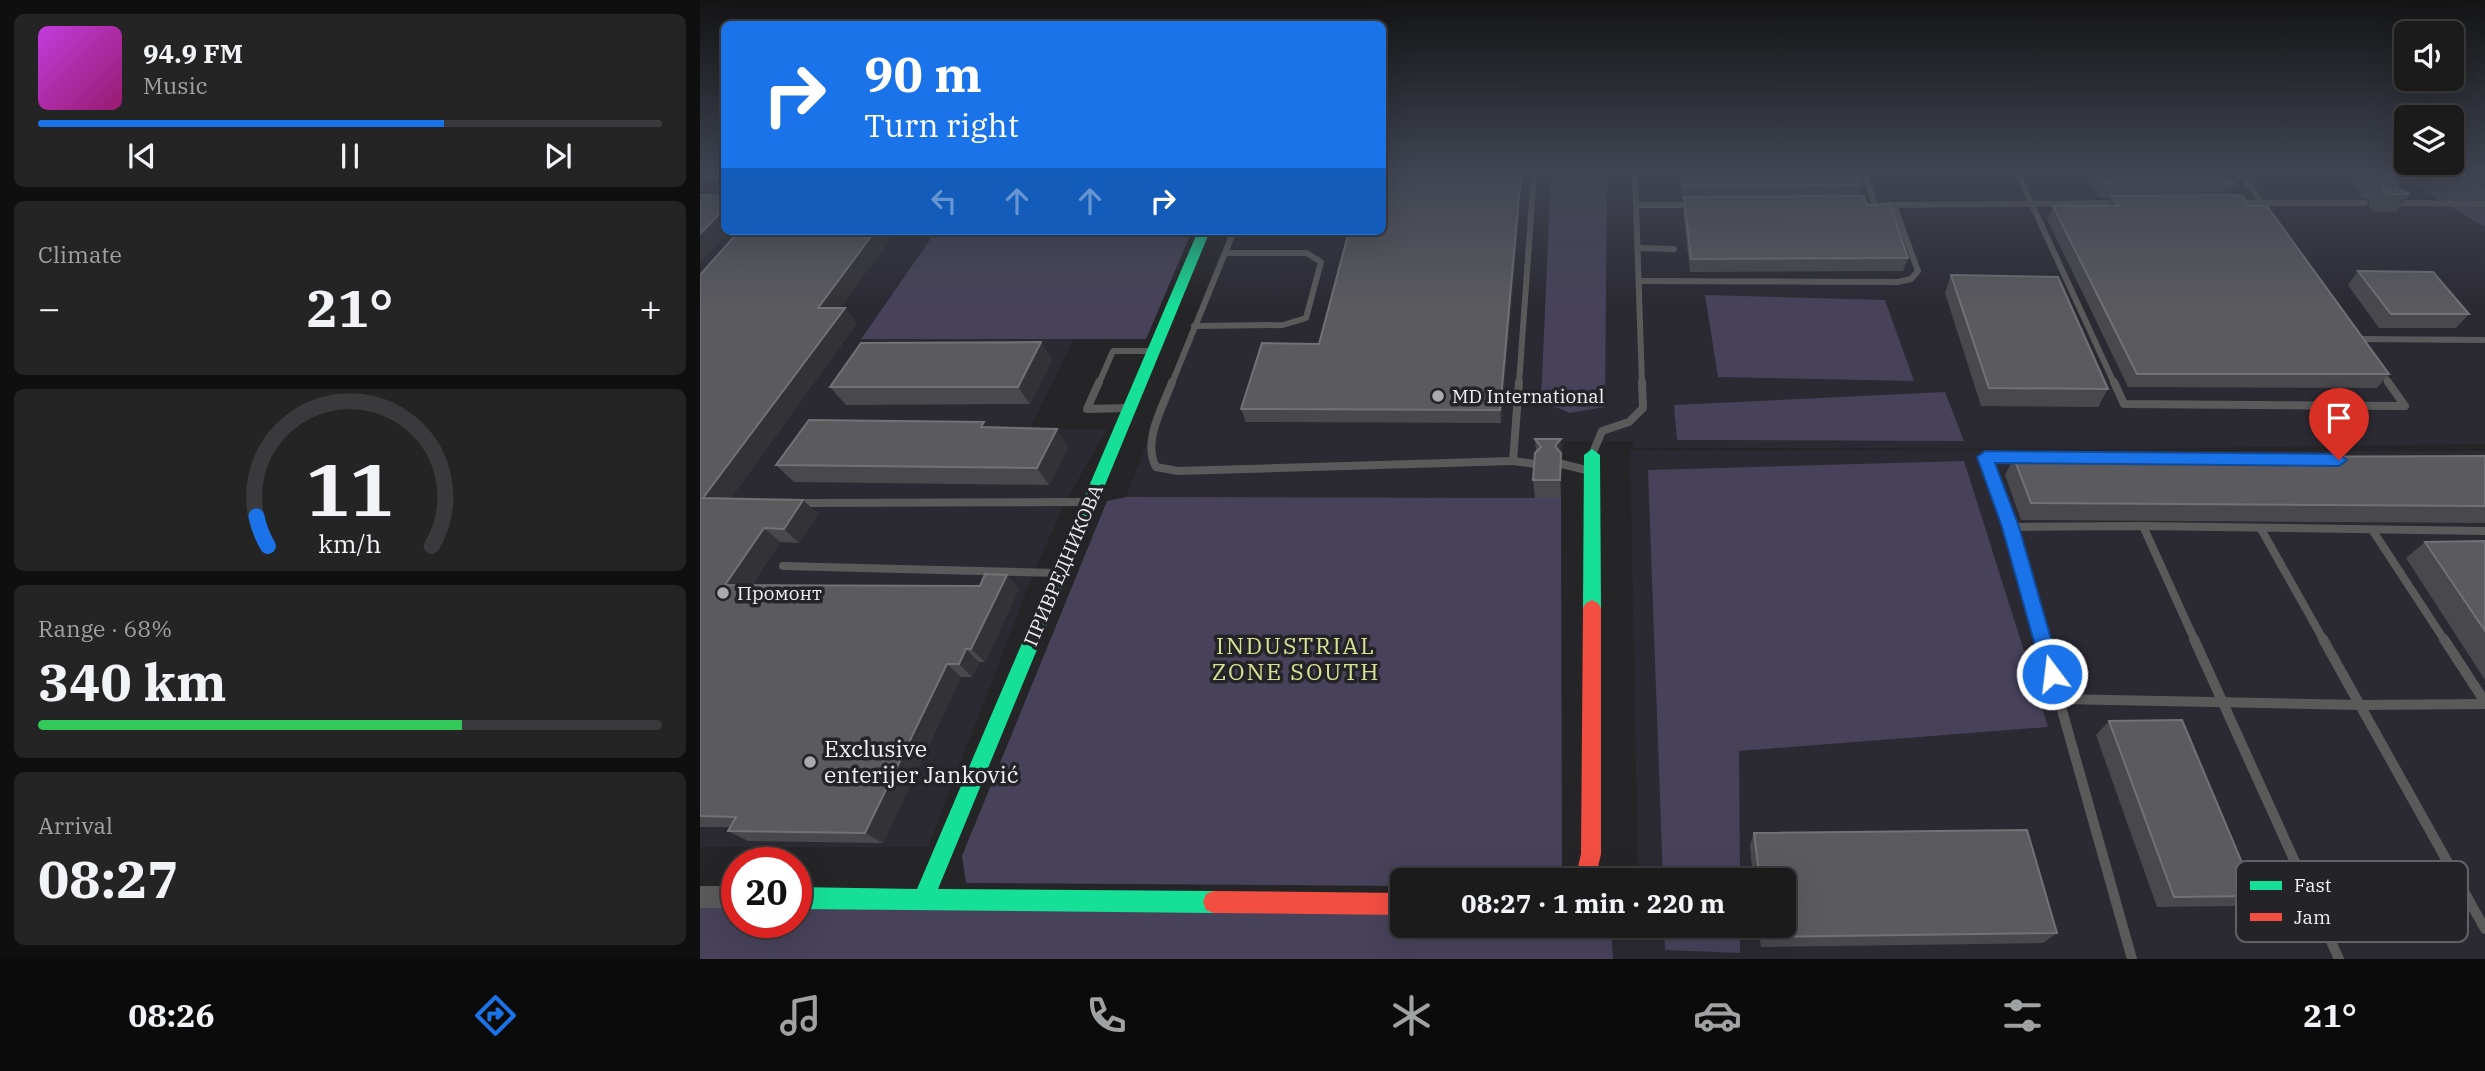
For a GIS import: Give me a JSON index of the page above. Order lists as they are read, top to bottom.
{
  "streets": {
    "street": ["ПРИВРЕДНИКОВА"]
  },
  "districts": ["INDUSTRIAL ZONE SOUTH"],
  "places": ["MD International", "Промонт", "Exclusive enterijer Janković"],
  "legend": ["Fast", "Jam"],
  "page": {
    "turn": ["90 m", "Turn right"],
    "song": ["94.9 FM", "Music"],
    "tile": [
      "Climate",
      ["Range · 68%", "340 km"],
      ["Arrival", "08:27"]
    ],
    "heat": ["−", "21°", "+"],
    "limit": "20",
    "trip": "08:27 · 1 min · 220 m",
    "tabs": ["08:26", "21°"],
    "gauge": ["11", "km/h"]
  }
}
